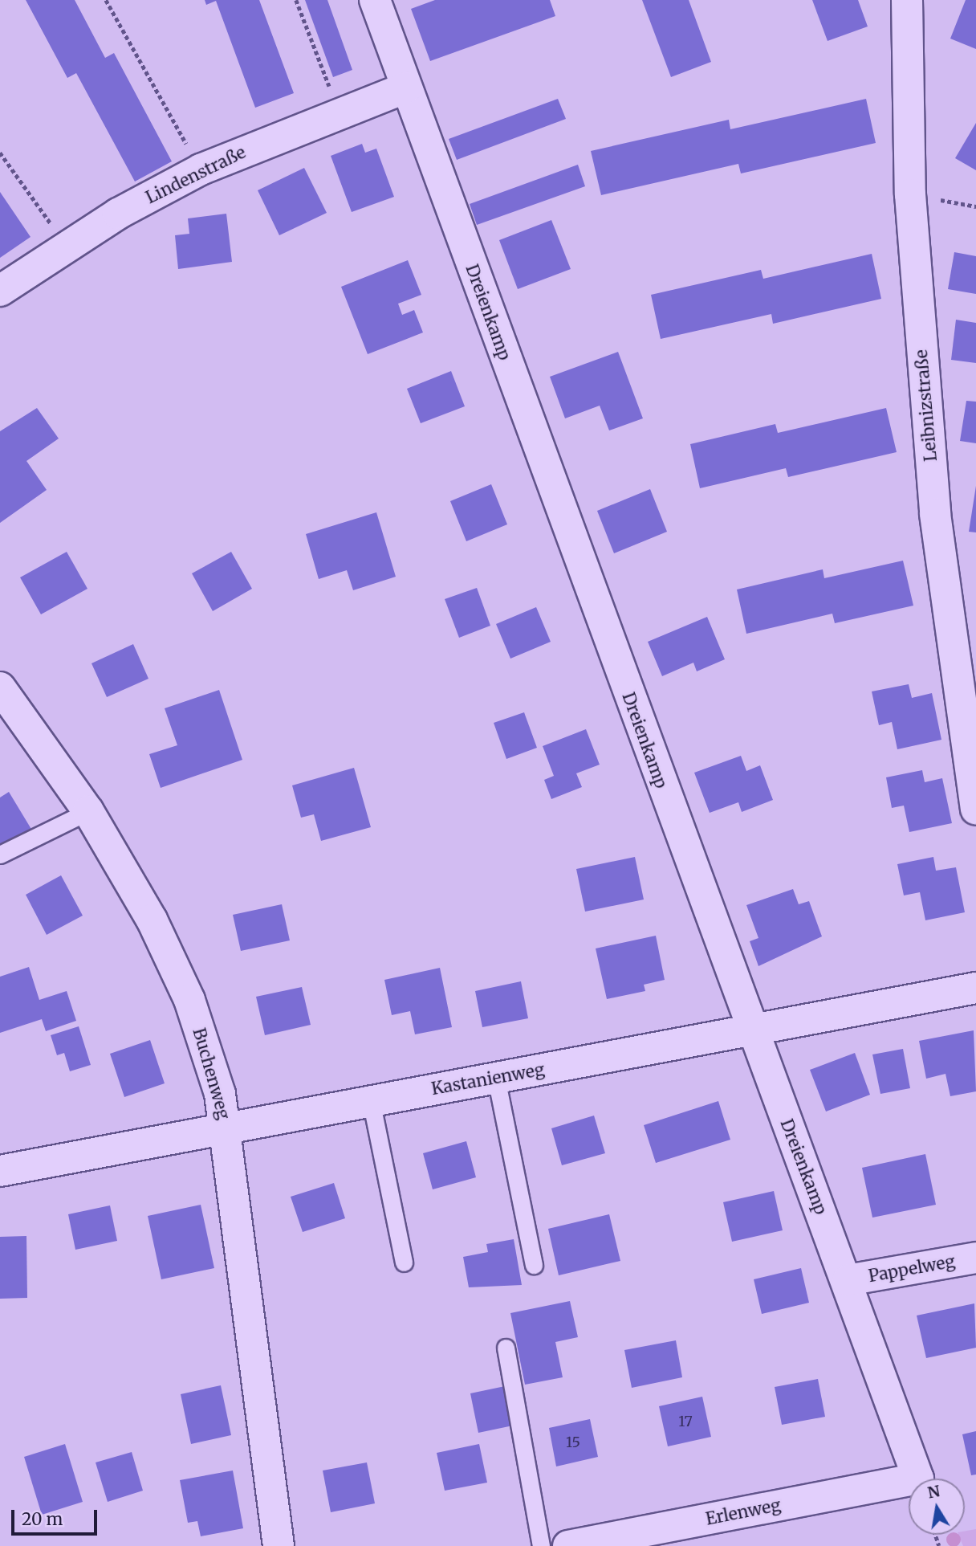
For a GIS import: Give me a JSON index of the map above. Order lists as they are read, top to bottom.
{
  "streets": {
    "street": [
      "Lindenstraße",
      "Dreienkamp",
      "Leibnizstraße",
      "Buchenweg",
      "Kastanienweg",
      "Pappelweg",
      "Erlenweg"
    ]
  },
  "crossings": [
    ["Lindenstraße", "Dreienkamp"],
    ["Dreienkamp", "Kastanienweg"],
    ["Dreienkamp", "Pappelweg"],
    ["Buchenweg", "Kastanienweg"]
  ],
  "house_numbers": ["17", "15"],
  "scale_bar": "20 m",
  "north": "top"
}
